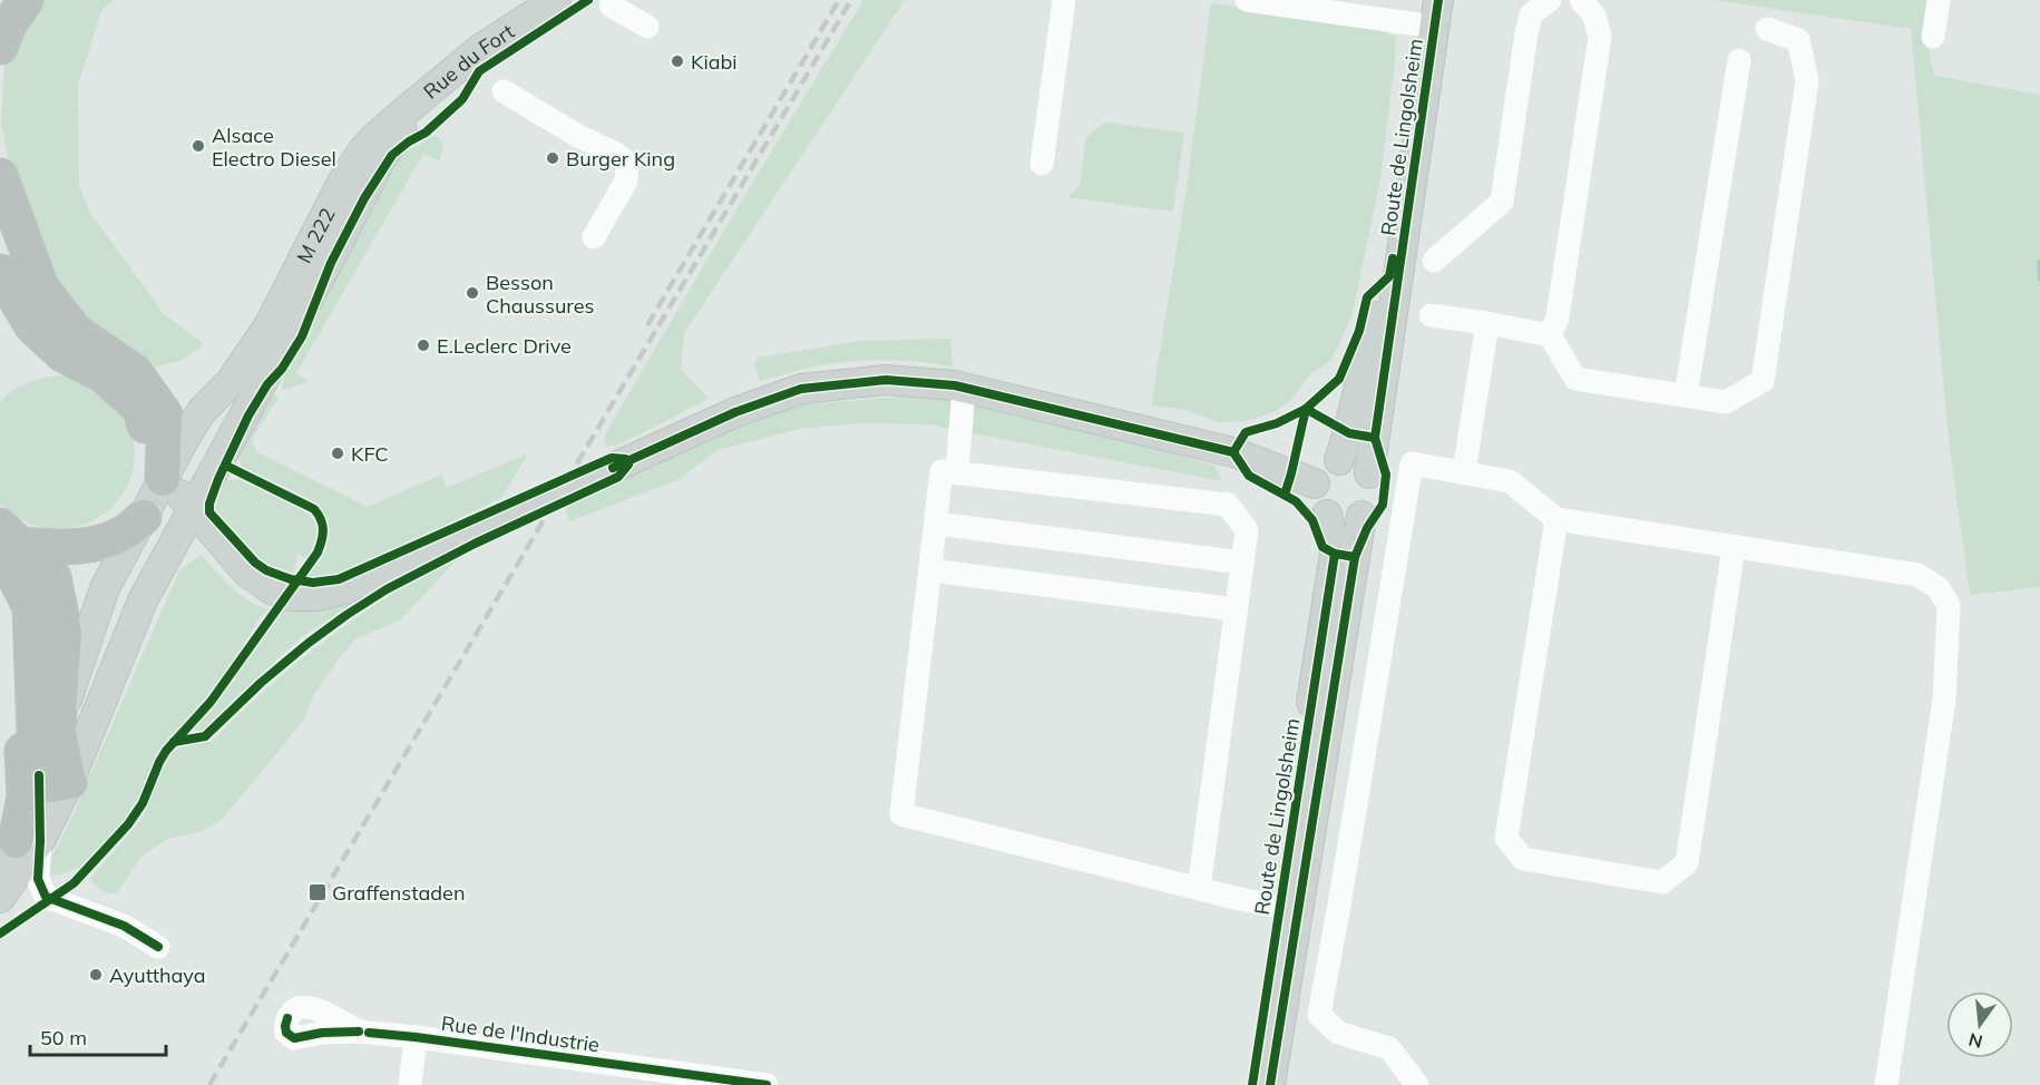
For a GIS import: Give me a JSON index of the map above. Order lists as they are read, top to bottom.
{
  "streets": {
    "main road": ["Rue du Fort", "Route de Lingolsheim", "M 222"],
    "street": ["Rue de l'Industrie"]
  },
  "crossings": [
    ["Rue du Fort", "M 222"]
  ],
  "places": {
    "other": [
      "Kiabi",
      "Alsace Electro Diesel",
      "Burger King",
      "Besson Chaussures",
      "E.Leclerc Drive",
      "KFC",
      "Ayutthaya"
    ],
    "transit": ["Graffenstaden"]
  },
  "scale_bar": "50 m",
  "north": "bottom"
}
